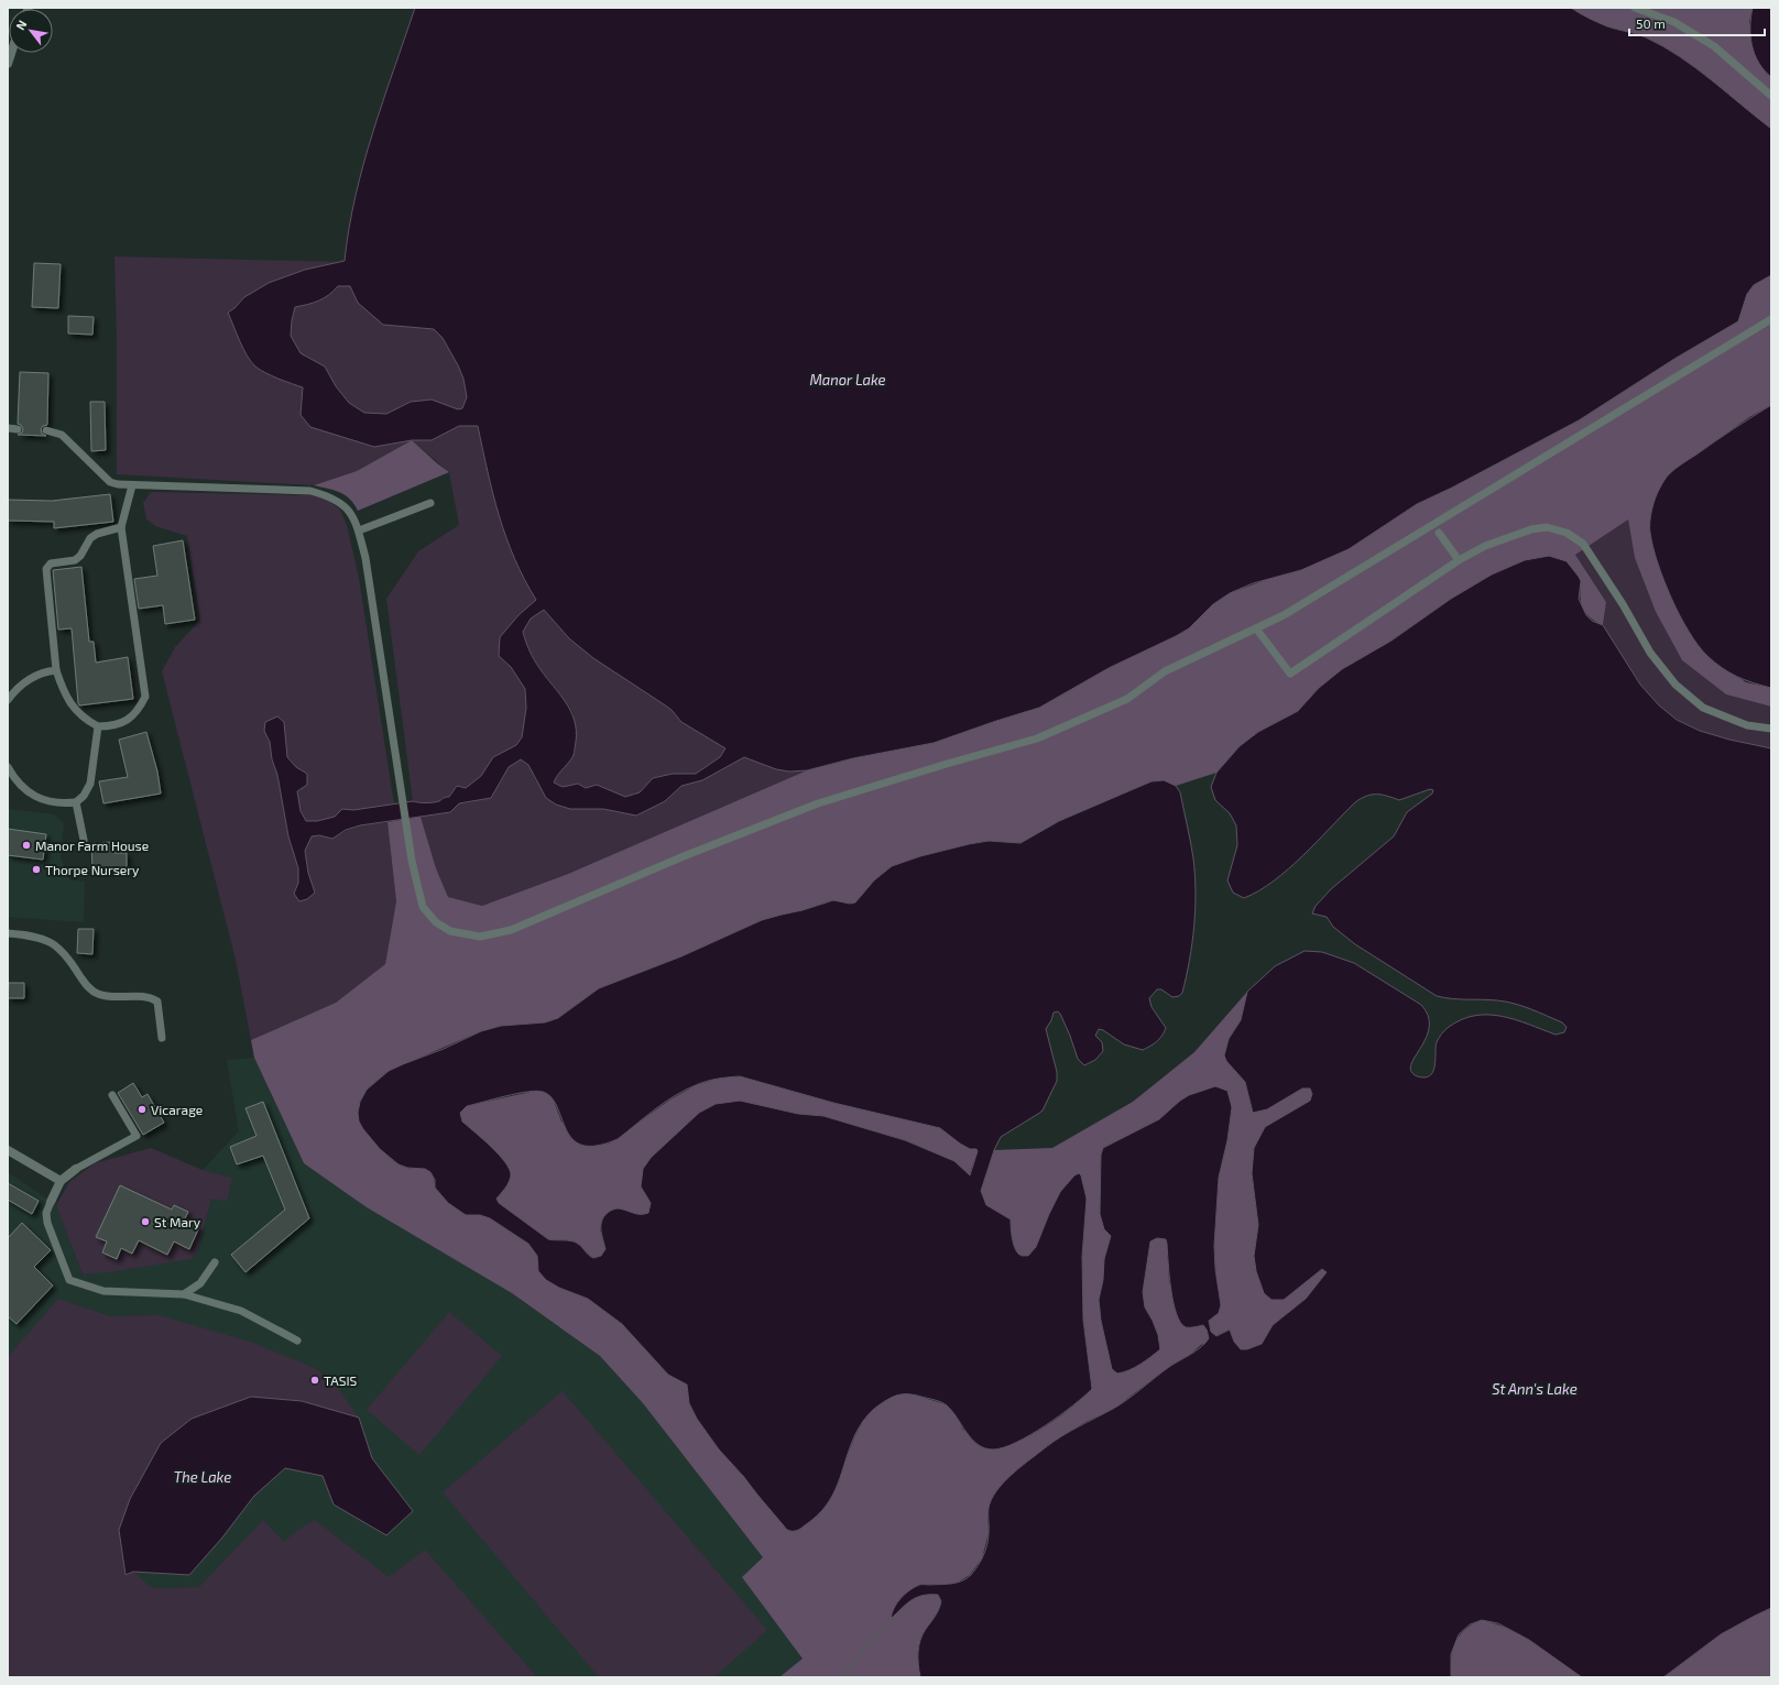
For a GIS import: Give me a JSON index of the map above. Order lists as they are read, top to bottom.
{
  "water": ["Manor Lake", "St Ann's Lake", "The Lake"],
  "places": [
    "Manor Farm House",
    "Thorpe Nursery",
    "Vicarage",
    "St Mary",
    "TASIS"
  ],
  "scale_bar": "50 m",
  "north": "top left"
}
